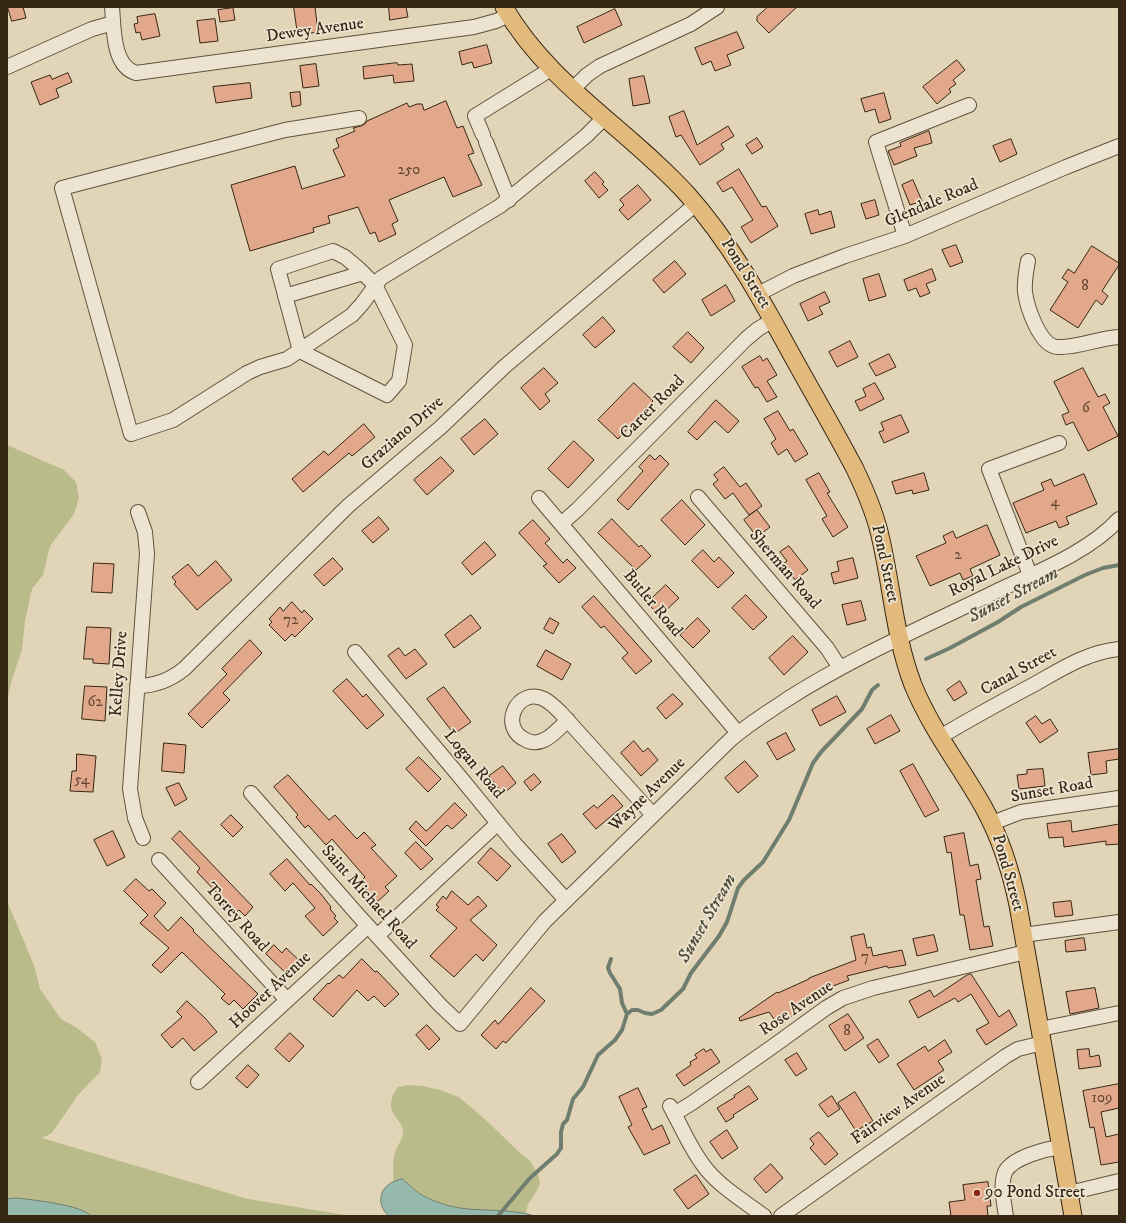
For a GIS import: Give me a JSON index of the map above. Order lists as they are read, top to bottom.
{
  "streets": {
    "main road": ["Pond Street"],
    "street": [
      "Dewey Avenue",
      "Glendale Road",
      "Carter Road",
      "Graziano Drive",
      "Royal Lake Drive",
      "Sherman Road",
      "Butler Road",
      "Canal Street",
      "Kelley Drive",
      "Logan Road",
      "Sunset Road",
      "Wayne Avenue",
      "Saint Michael Road",
      "Torrey Road",
      "Hoover Avenue",
      "Rose Avenue",
      "Fairview Avenue"
    ]
  },
  "crossings": [
    ["Dewey Avenue", "Pond Street"],
    ["Glendale Road", "Pond Street"],
    ["Pond Street", "Carter Road"],
    ["Pond Street", "Graziano Drive"],
    ["Pond Street", "Royal Lake Drive"],
    ["Pond Street", "Canal Street"],
    ["Pond Street", "Sunset Road"],
    ["Pond Street", "Wayne Avenue"],
    ["Pond Street", "Rose Avenue"],
    ["Pond Street", "Fairview Avenue"],
    ["Carter Road", "Butler Road"],
    ["Graziano Drive", "Kelley Drive"],
    ["Royal Lake Drive", "Wayne Avenue"],
    ["Sherman Road", "Wayne Avenue"],
    ["Butler Road", "Wayne Avenue"],
    ["Logan Road", "Wayne Avenue"],
    ["Logan Road", "Hoover Avenue"],
    ["Wayne Avenue", "Saint Michael Road"],
    ["Saint Michael Road", "Hoover Avenue"],
    ["Torrey Road", "Hoover Avenue"]
  ],
  "water": ["Sunset Stream"],
  "places": ["90 Pond Street"],
  "house_numbers": [
    "250",
    "8",
    "6",
    "4",
    "2",
    "72",
    "62",
    "54",
    "7",
    "8",
    "109"
  ]
}
